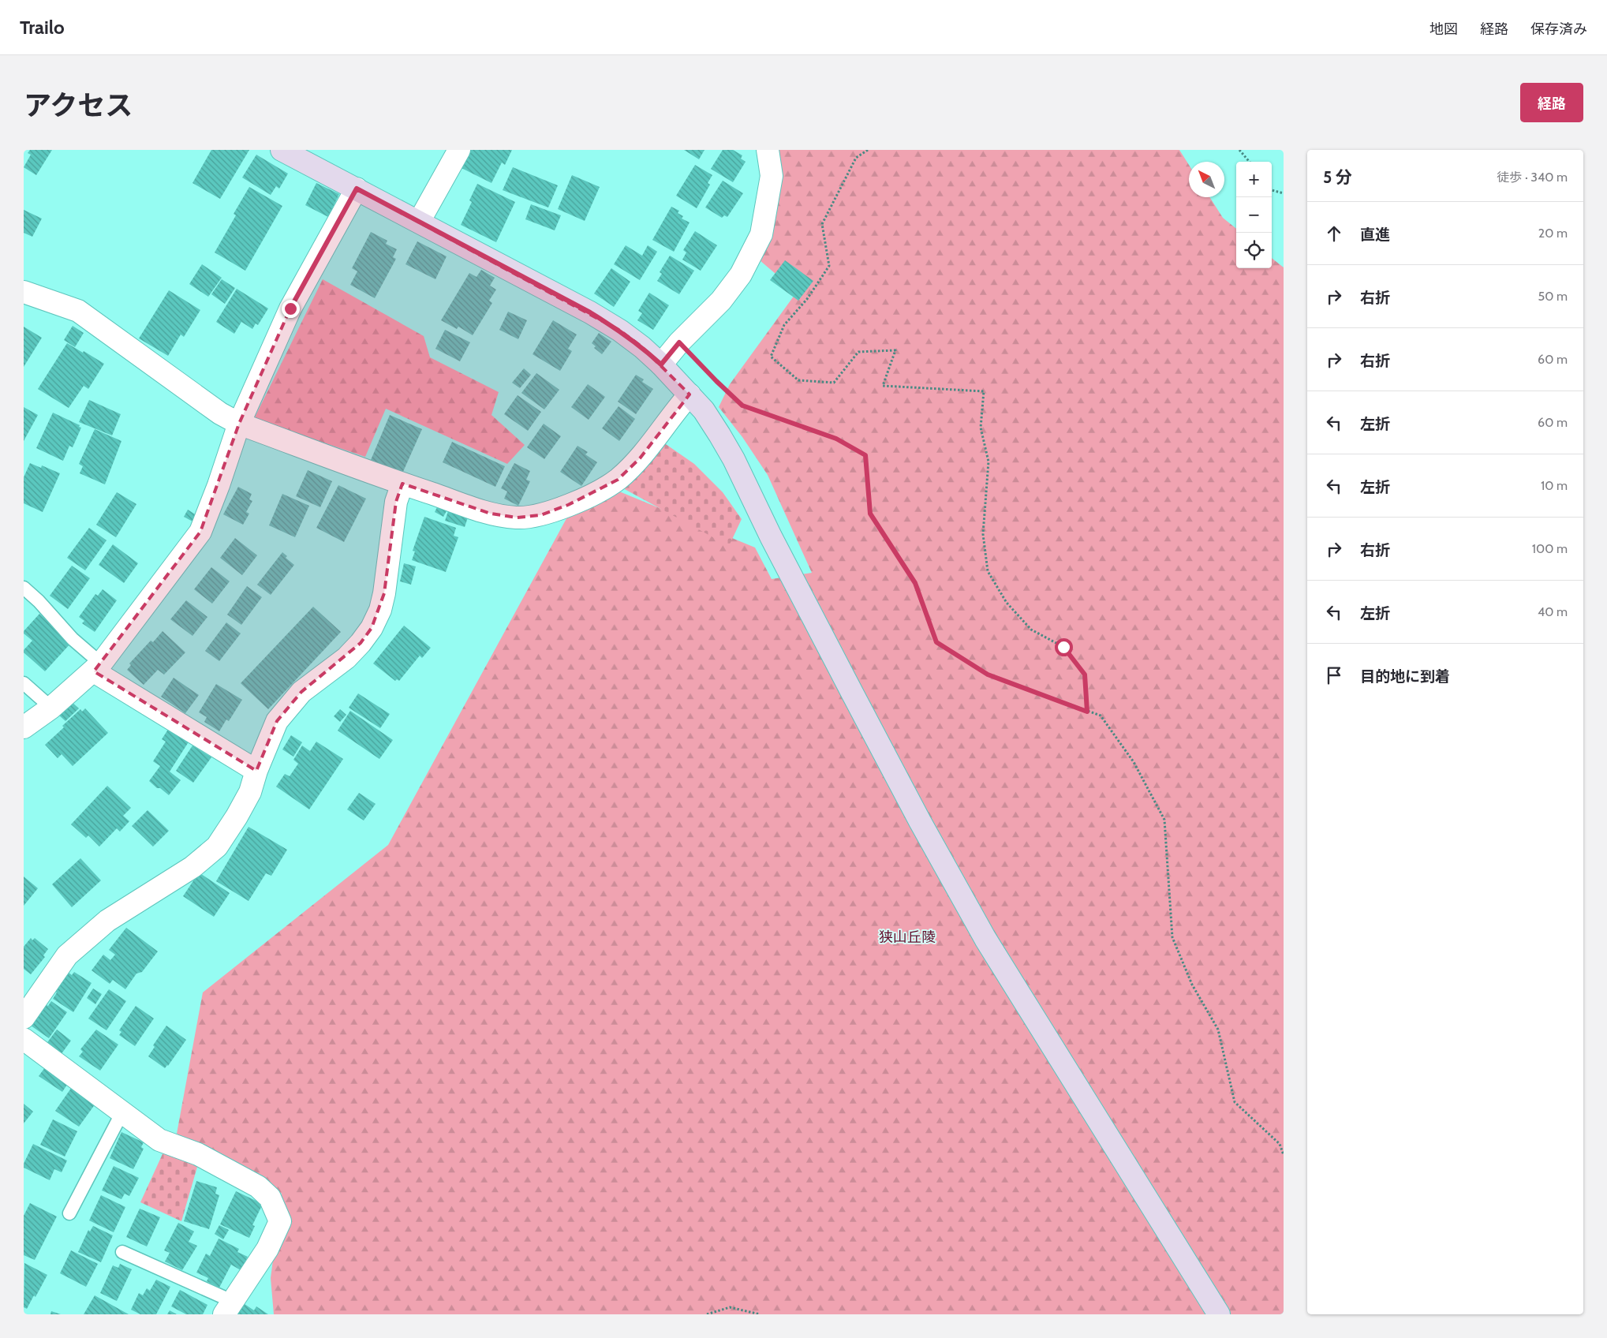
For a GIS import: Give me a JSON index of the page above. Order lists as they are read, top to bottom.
{
  "parks": ["狭山丘陵"],
  "north": "top left",
  "page": {
    "header": "Trailo",
    "nav": ["地図", "経路", "保存済み"],
    "title": "アクセス",
    "buttons": "経路",
    "heading": ["5 分", "徒歩 · 340 m"],
    "map_buttons": ["+", "−"],
    "list": [
      ["直進", "20 m"],
      ["右折", "50 m"],
      ["右折", "60 m"],
      ["左折", "60 m"],
      ["左折", "10 m"],
      ["右折", "100 m"],
      ["左折", "40 m"],
      "目的地に到着"
    ]
  }
}
